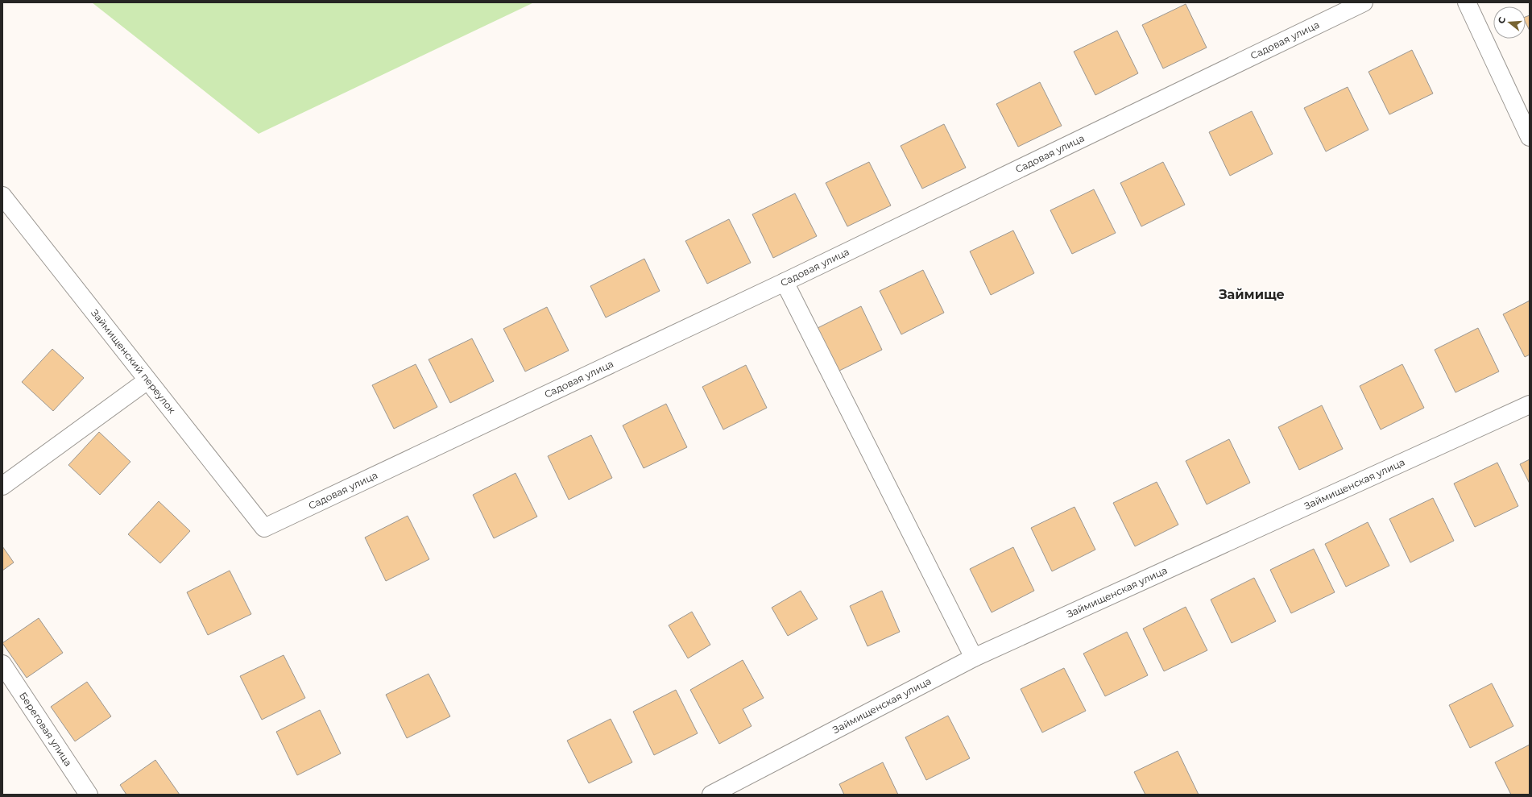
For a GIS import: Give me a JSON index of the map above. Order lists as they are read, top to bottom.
{
  "streets": {
    "street": [
      "Садовая улица",
      "Займищенский переулок",
      "Займищенская улица",
      "Береговая улица"
    ]
  },
  "crossings": [
    ["Садовая улица", "Займищенский переулок"]
  ],
  "districts": ["Займище"],
  "north": "left"
}
